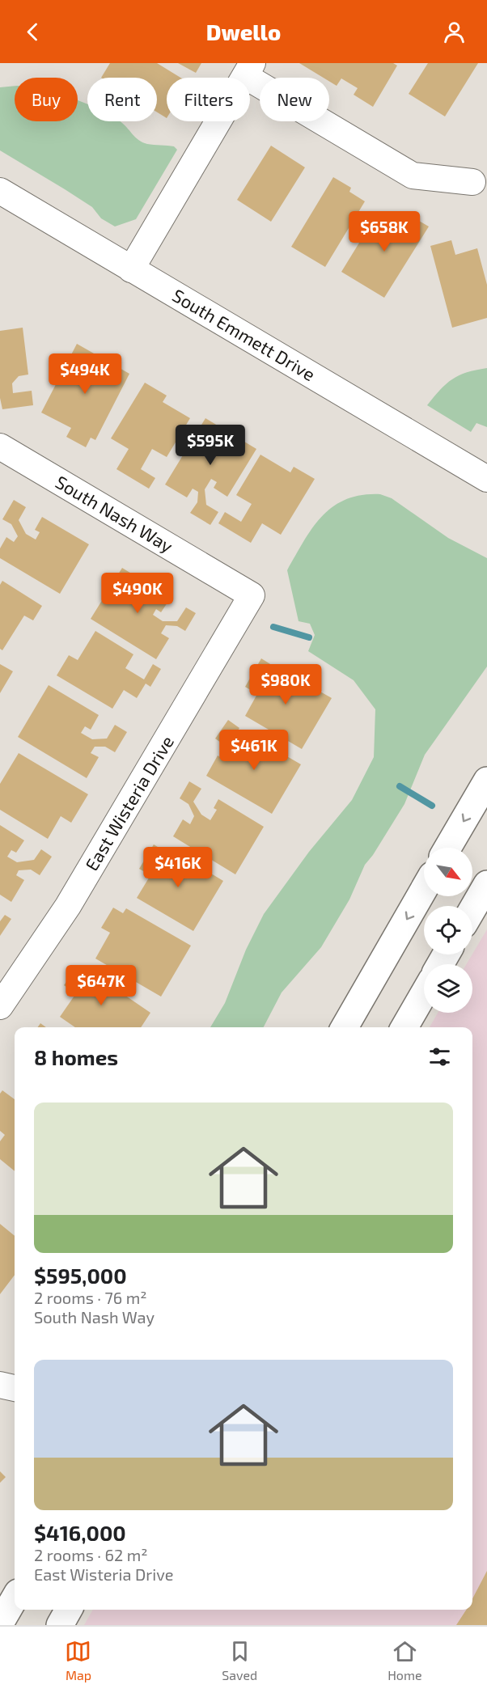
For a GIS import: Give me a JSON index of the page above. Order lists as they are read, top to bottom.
{
  "streets": {
    "street": ["South Emmett Drive", "South Nash Way", "East Wisteria Drive"]
  },
  "crossings": [
    ["South Nash Way", "East Wisteria Drive"]
  ],
  "north": "bottom right",
  "page": {
    "header": "Dwello",
    "chip": [
      "Buy",
      "Rent",
      "Filters",
      "New"
    ],
    "price": [
      "$658K",
      "$494K",
      "$595K",
      "$490K",
      "$980K",
      "$461K",
      "$416K",
      "$647K"
    ],
    "heading": "8 homes",
    "list": [
      {
        "name": "$595,000",
        "note": "2 rooms · 76 m² · South Nash Way"
      },
      {
        "name": "$416,000",
        "note": "2 rooms · 62 m² · East Wisteria Drive"
      }
    ],
    "tabs": ["Map", "Saved", "Home"]
  }
}
